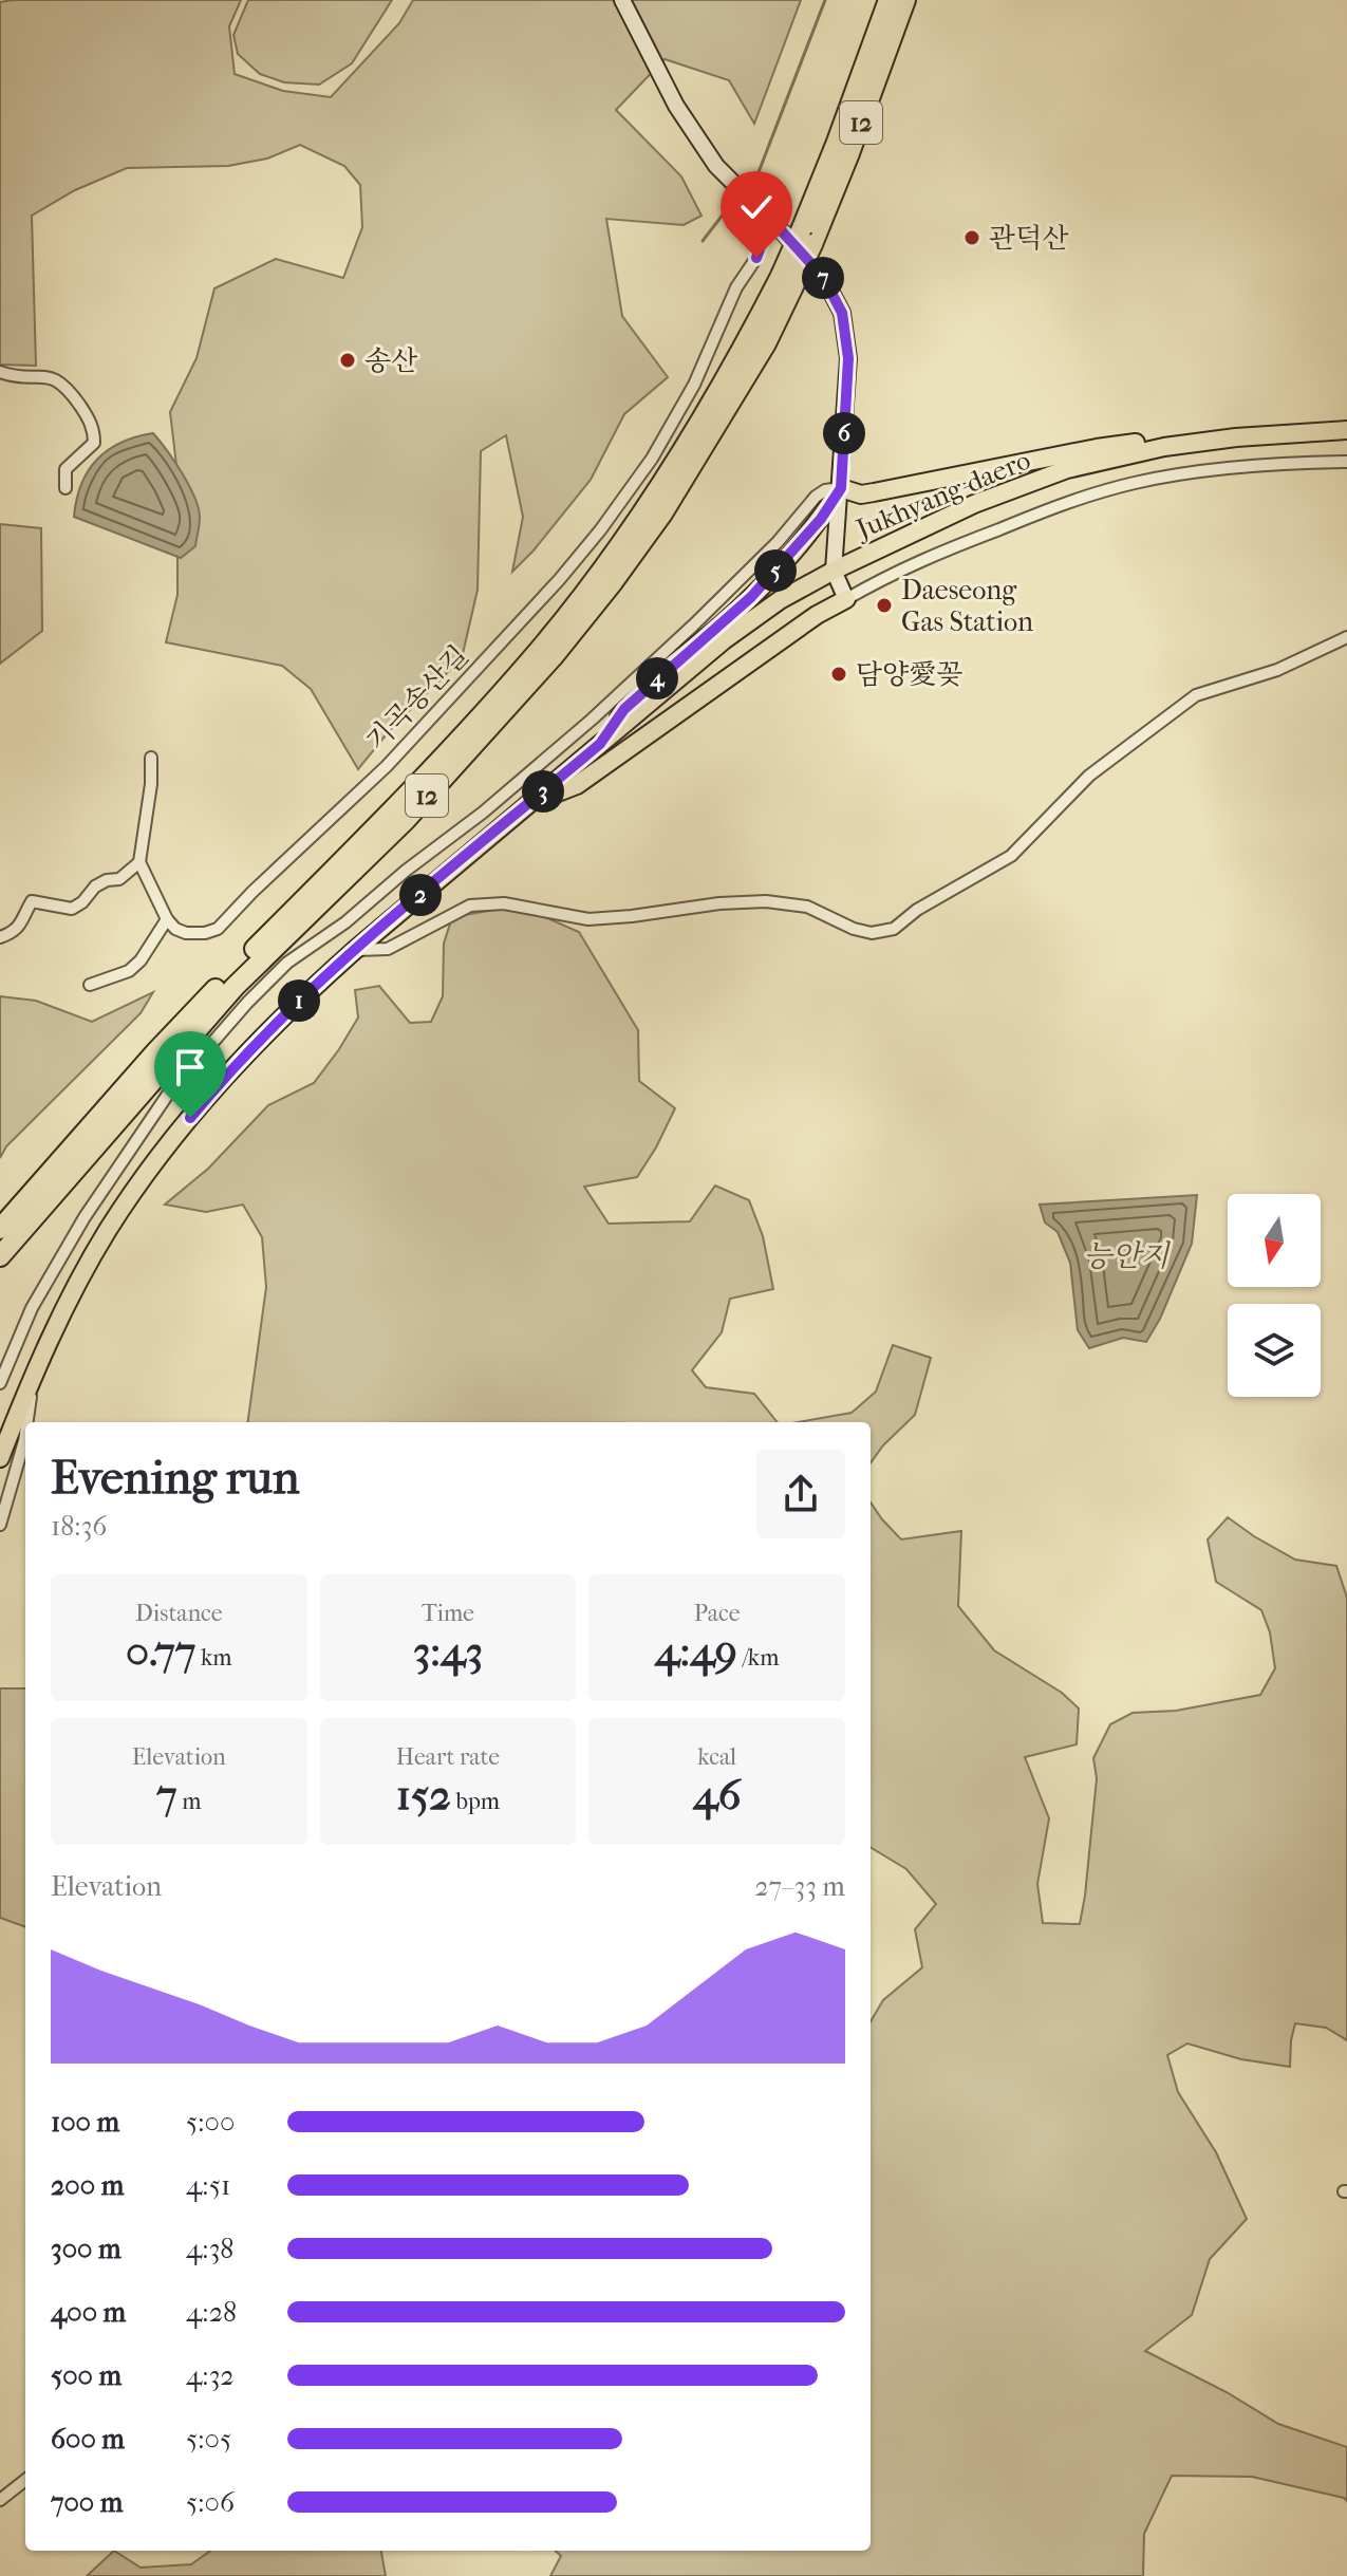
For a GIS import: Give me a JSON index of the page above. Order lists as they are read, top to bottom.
{
  "streets": {
    "highway": ["12"],
    "main road": ["Jukhyang-daero"],
    "street": ["기곡송산길"]
  },
  "water": ["능안지"],
  "places": [
    "관덕산",
    "송산",
    "Daeseong Gas Station",
    "담양愛꽂"
  ],
  "north": "bottom",
  "page": {
    "pins": [
      "7",
      "6",
      "5",
      "4",
      "3",
      "2",
      "1"
    ],
    "heading": ["Evening run", "18:36"],
    "stats": [
      ["Distance", "0.77 km"],
      ["Time", "3:43"],
      ["Pace", "4:49 /km"],
      ["Elevation", "7 m"],
      ["Heart rate", "152 bpm"],
      ["kcal", "46"]
    ],
    "chart": ["Elevation", "27–33 m"],
    "list": [
      {
        "name": "100 m",
        "note": "5:00"
      },
      {
        "name": "200 m",
        "note": "4:51"
      },
      {
        "name": "300 m",
        "note": "4:38"
      },
      {
        "name": "400 m",
        "note": "4:28"
      },
      {
        "name": "500 m",
        "note": "4:32"
      },
      {
        "name": "600 m",
        "note": "5:05"
      },
      {
        "name": "700 m",
        "note": "5:06"
      }
    ]
  }
}
